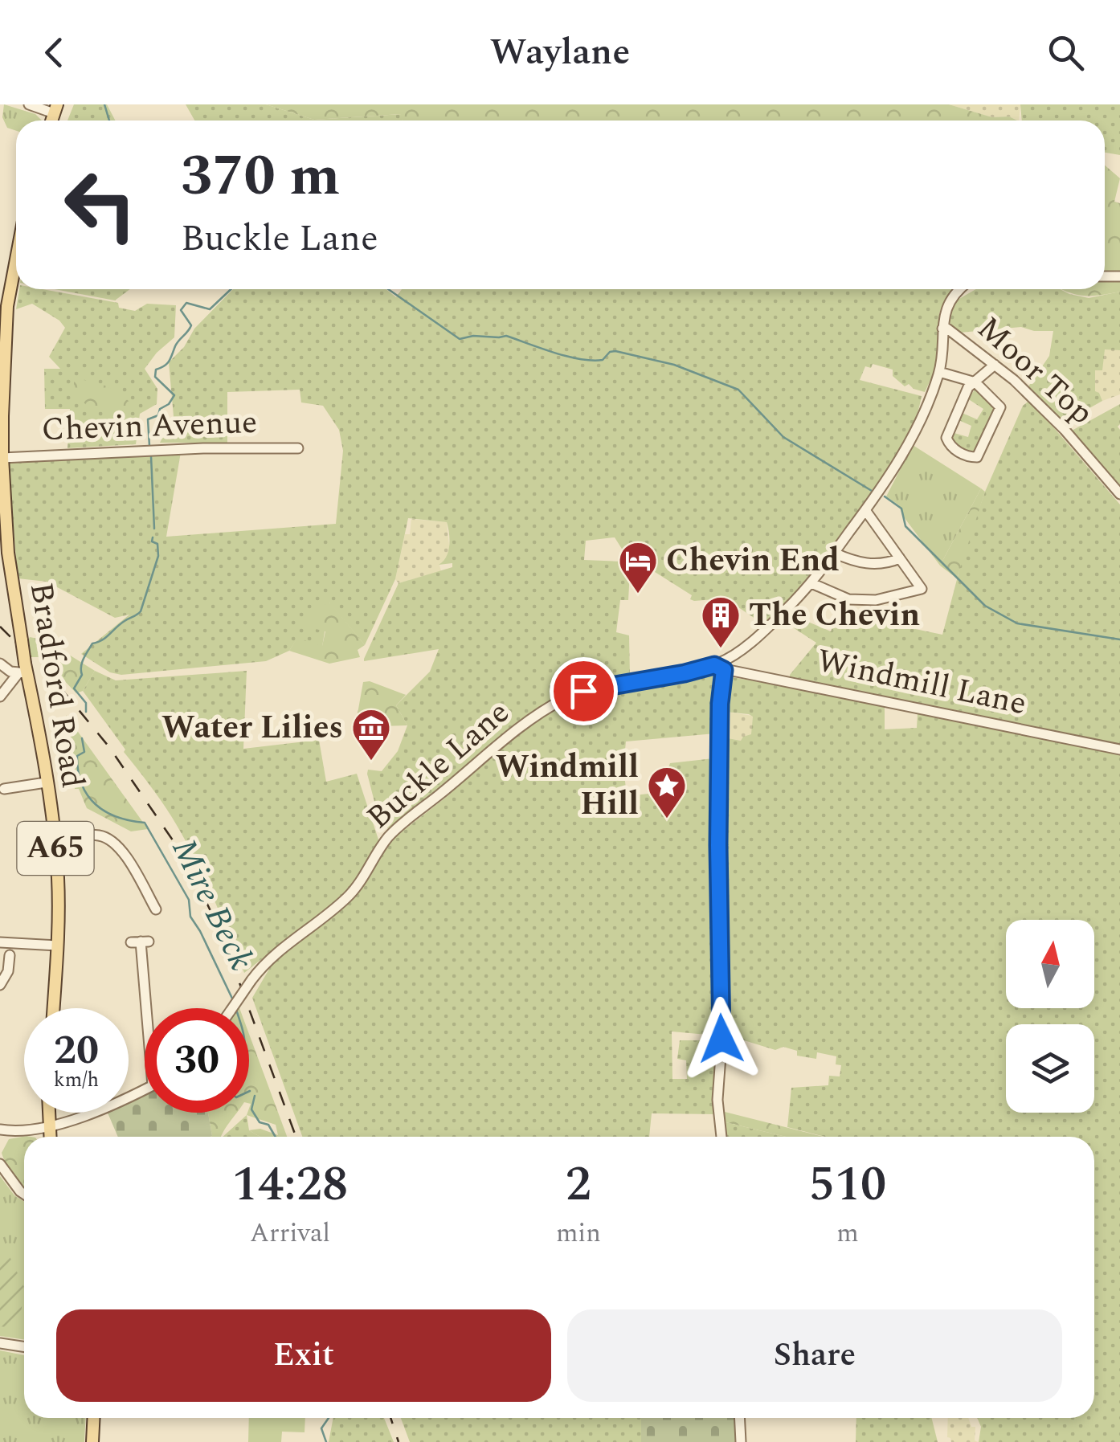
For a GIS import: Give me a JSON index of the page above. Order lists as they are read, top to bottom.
{
  "streets": {
    "main road": ["Bradford Road", "A65"],
    "street": [
      "Moor Top",
      "Chevin Avenue",
      "Windmill Lane",
      "Buckle Lane"
    ]
  },
  "crossings": [
    ["Chevin Avenue", "Bradford Road"],
    ["Windmill Lane", "Buckle Lane"]
  ],
  "water": ["Mire Beck"],
  "places": {
    "hotel": ["Chevin End"],
    "building": ["The Chevin"],
    "museum": ["Water Lilies"],
    "place": ["Windmill Hill"]
  },
  "north": "top",
  "page": {
    "header": "Waylane",
    "turn": ["370 m", "Buckle Lane"],
    "speed": "20 km/h",
    "limit": "30",
    "eta": [
      "14:28",
      "Arrival",
      "2",
      "min",
      "510",
      "m"
    ],
    "buttons": ["Exit", "Share"]
  }
}
